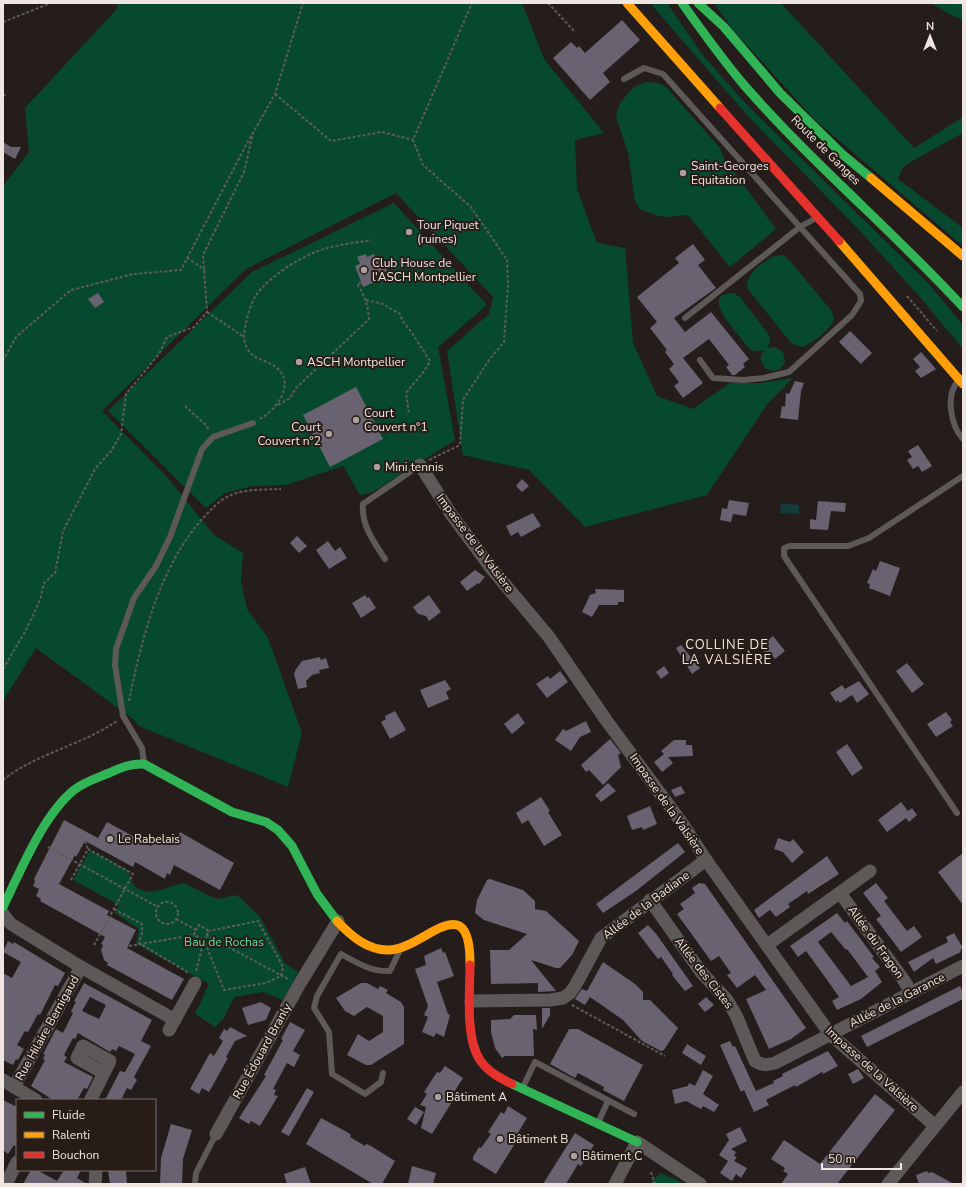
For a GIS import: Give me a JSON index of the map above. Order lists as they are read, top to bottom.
{
  "streets": {
    "street": [
      "Route de Ganges",
      "Impasse de la Valsière",
      "Allée de la Badiane",
      "Allée du Fragon",
      "Allée des Cistes",
      "Allée de la Garance",
      "Rue Hilaire Bernigaud",
      "Rue Édouard Branly"
    ]
  },
  "crossings": [
    ["Impasse de la Valsière", "Allée de la Badiane"],
    ["Impasse de la Valsière", "Allée des Cistes"],
    ["Impasse de la Valsière", "Allée de la Garance"],
    ["Allée de la Badiane", "Allée des Cistes"],
    ["Allée du Fragon", "Allée de la Garance"],
    ["Allée des Cistes", "Allée de la Garance"]
  ],
  "districts": ["COLLINE DE LA VALSIÈRE"],
  "parks": ["Bau de Rochas"],
  "places": [
    "Saint-Georges Equitation",
    "Tour Piquet (ruines)",
    "Club House de l'ASCH Montpellier",
    "ASCH Montpellier",
    "Court Couvert n°1",
    "Court Couvert n°2",
    "Mini tennis",
    "Le Rabelais",
    "Bâtiment A",
    "Bâtiment B",
    "Bâtiment C"
  ],
  "legend": ["Fluide", "Ralenti", "Bouchon"],
  "scale_bar": "50 m",
  "north": "top"
}
